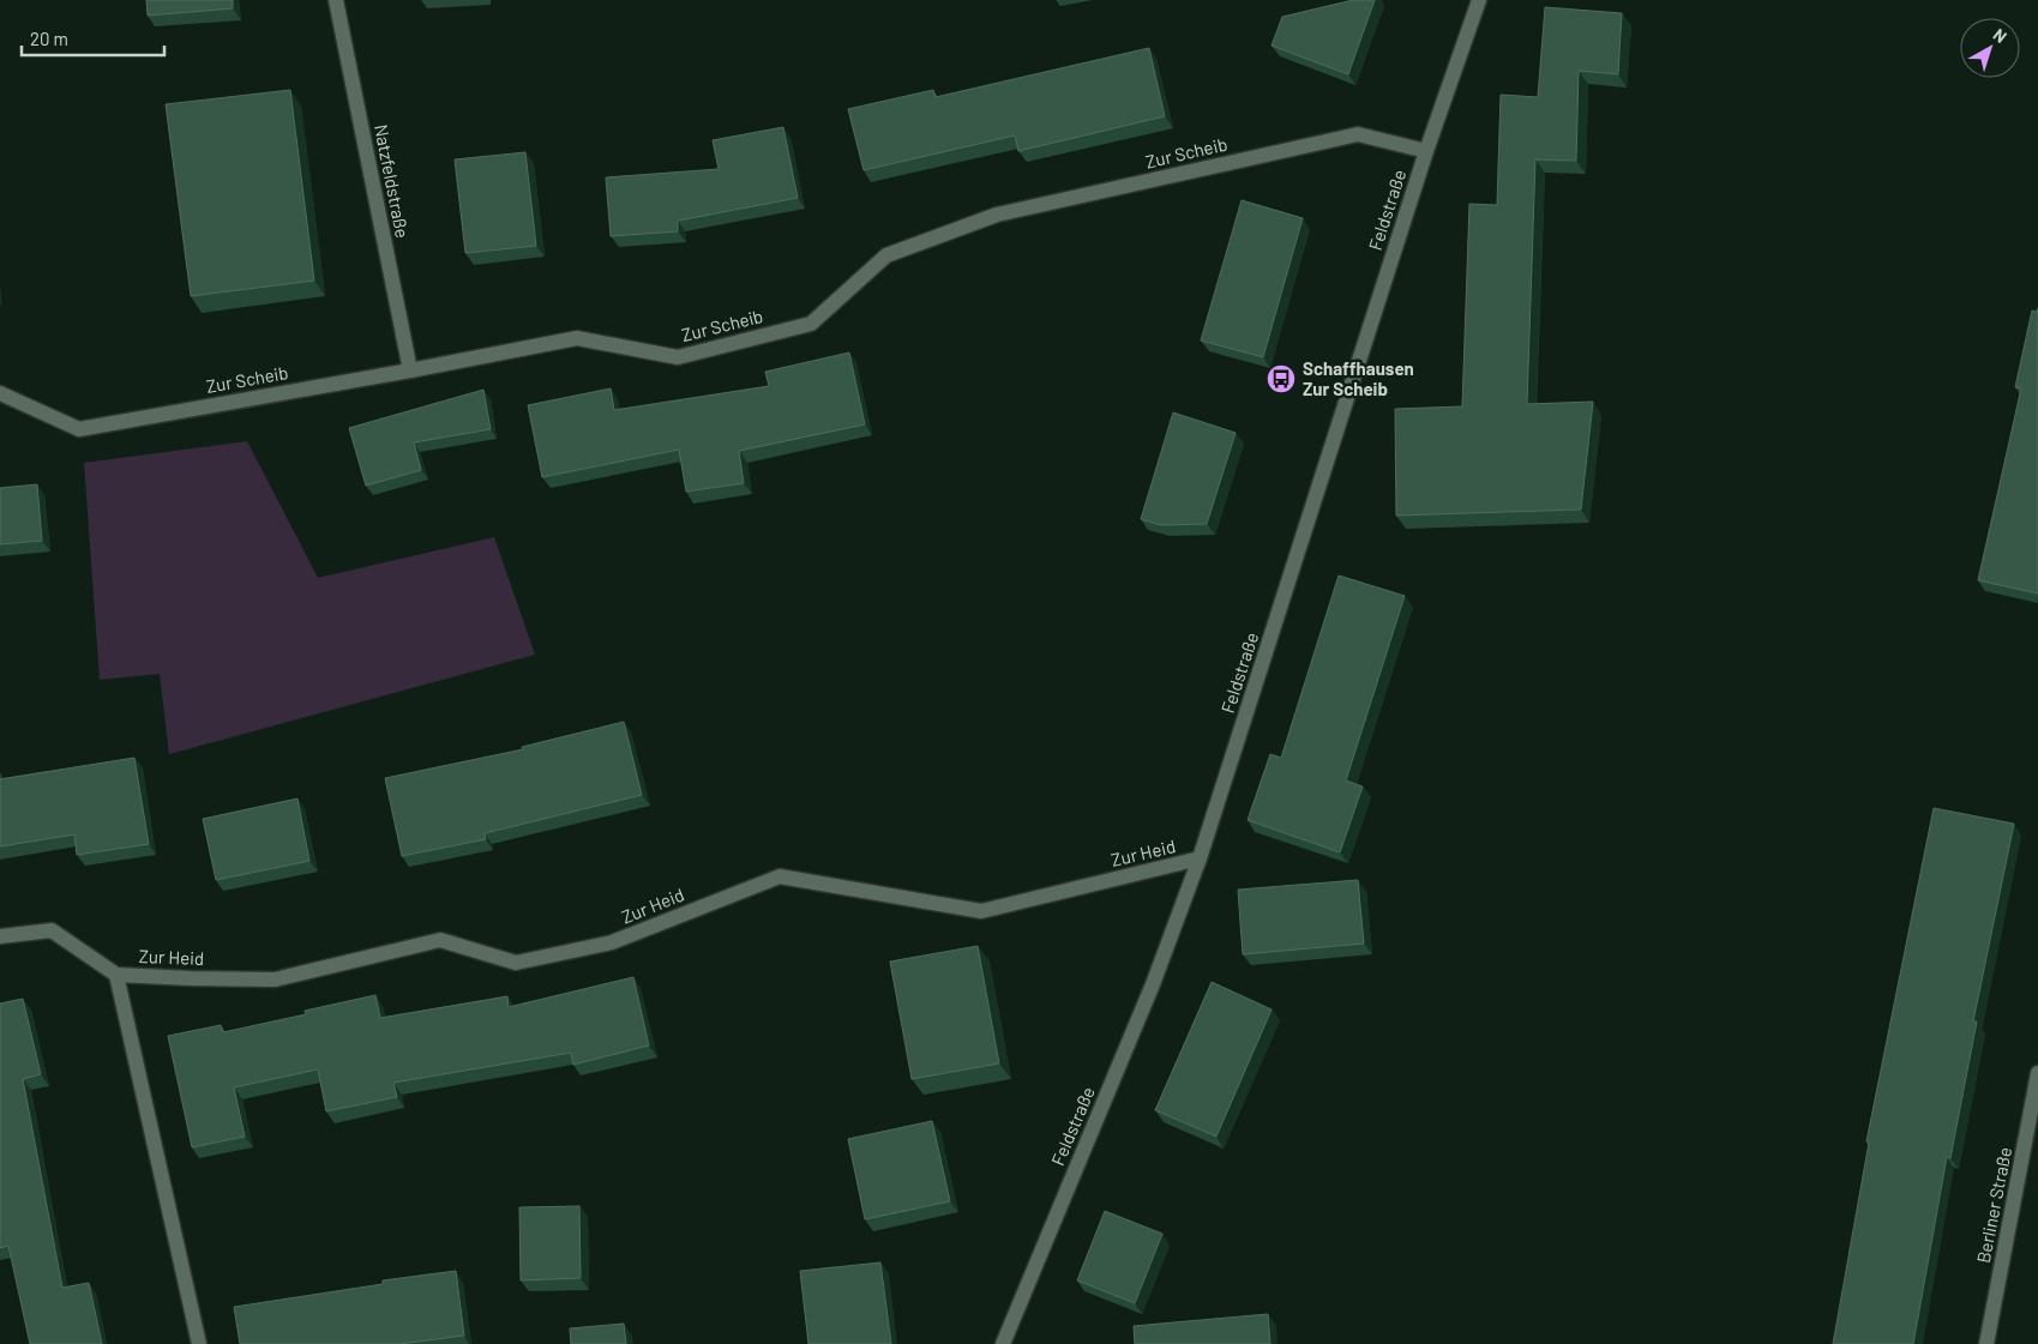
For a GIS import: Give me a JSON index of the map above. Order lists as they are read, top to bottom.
{
  "streets": {
    "street": [
      "Zur Scheib",
      "Natzfeldstraße",
      "Feldstraße",
      "Zur Heid",
      "Berliner Straße"
    ]
  },
  "crossings": [
    ["Zur Scheib", "Natzfeldstraße"],
    ["Zur Scheib", "Feldstraße"],
    ["Feldstraße", "Zur Heid"]
  ],
  "places": {
    "bus stop": ["Schaffhausen Zur Scheib"]
  },
  "scale_bar": "20 m",
  "north": "top right"
}
